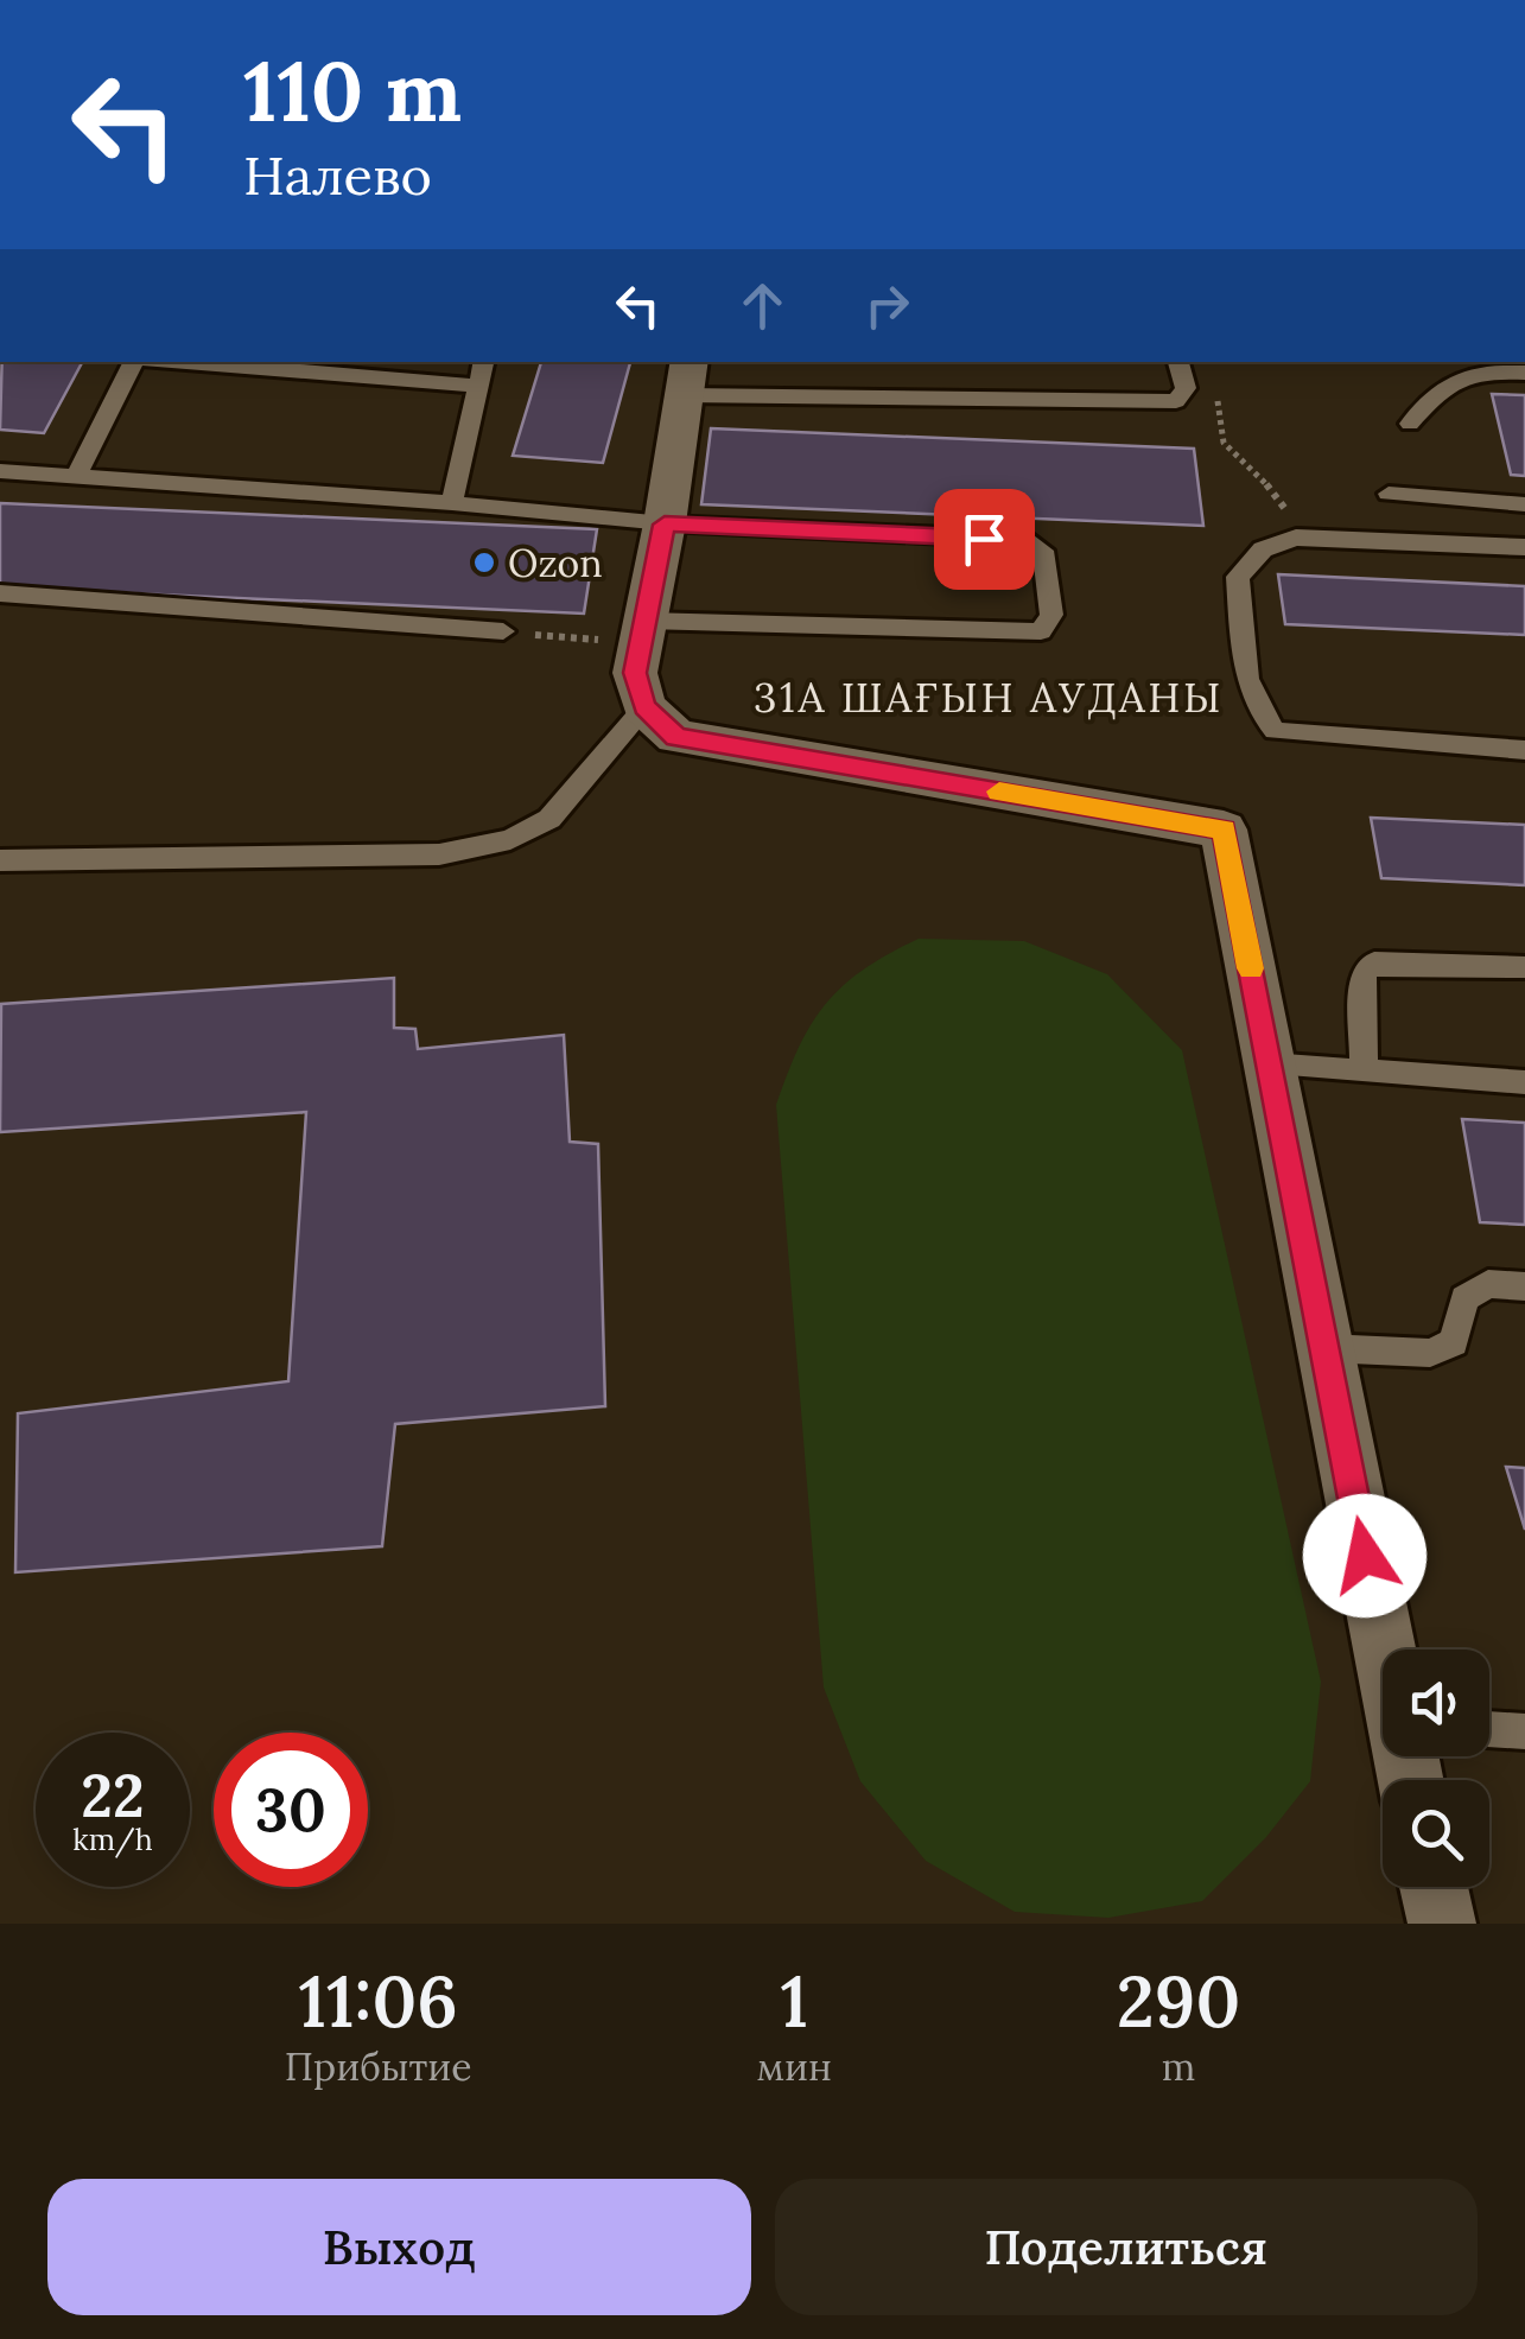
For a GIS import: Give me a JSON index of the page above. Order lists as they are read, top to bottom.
{
  "districts": ["31А ШАҒЫН АУДАНЫ"],
  "places": ["Ozon"],
  "page": {
    "turn": ["110 m", "Налево"],
    "speed": "22 km/h",
    "limit": "30",
    "eta": [
      "11:06",
      "Прибытие",
      "1",
      "мин",
      "290",
      "m"
    ],
    "buttons": ["Выход", "Поделиться"]
  }
}
